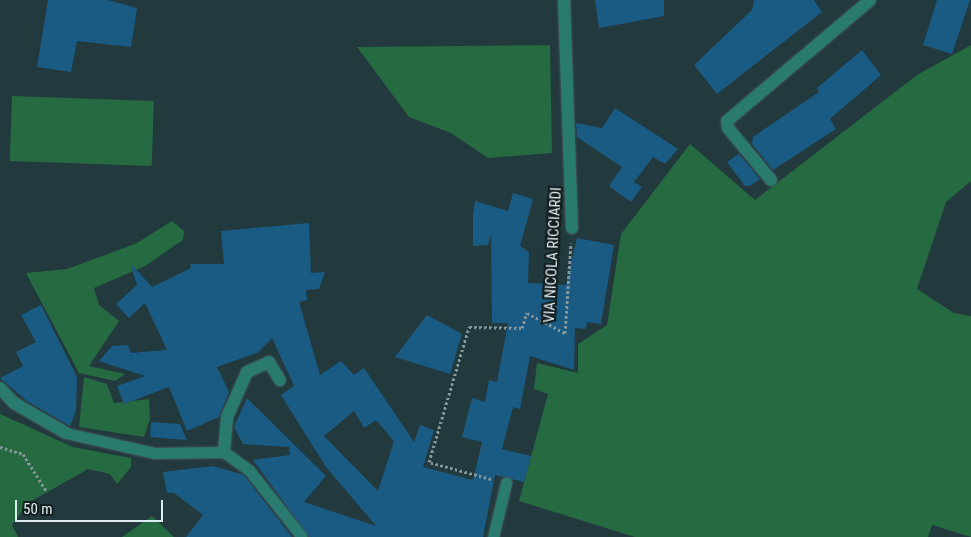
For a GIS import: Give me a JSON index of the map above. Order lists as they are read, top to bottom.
{
  "streets": {
    "street": ["VIA NICOLA RICCIARDI"]
  },
  "scale_bar": "50 m"
}
